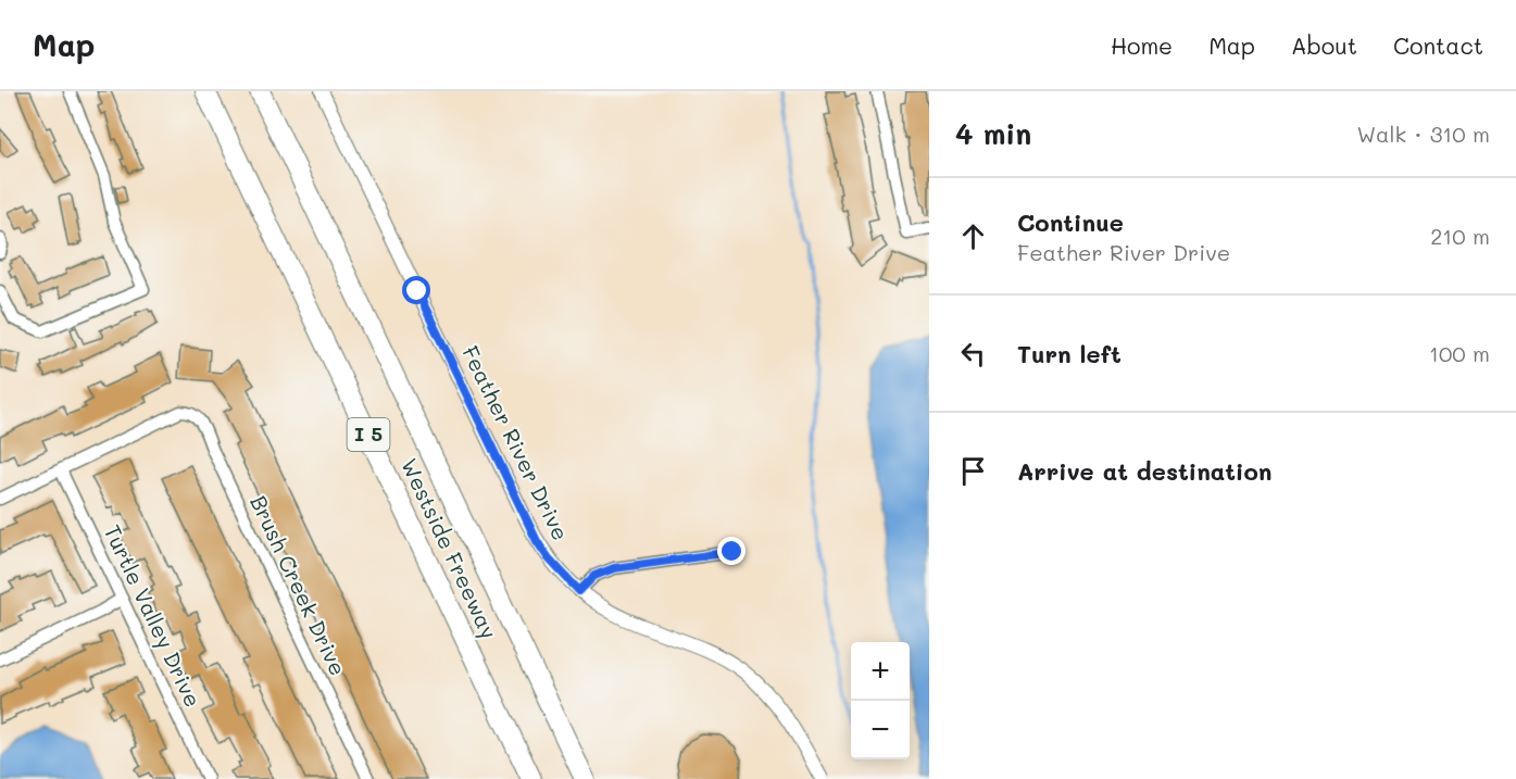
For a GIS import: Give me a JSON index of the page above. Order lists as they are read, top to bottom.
{
  "streets": {
    "highway": ["I 5", "Westside Freeway"],
    "street": ["Feather River Drive", "Brush Creek Drive", "Turtle Valley Drive"]
  },
  "crossings": [
    ["Brush Creek Drive", "Turtle Valley Drive"]
  ],
  "page": {
    "header": "Map",
    "nav": [
      "Home",
      "Map",
      "About",
      "Contact"
    ],
    "heading": ["4 min", "Walk · 310 m"],
    "list": [
      ["Continue", "Feather River Drive", "210 m"],
      ["Turn left", "100 m"],
      "Arrive at destination"
    ],
    "map_buttons": ["+", "−"]
  }
}
